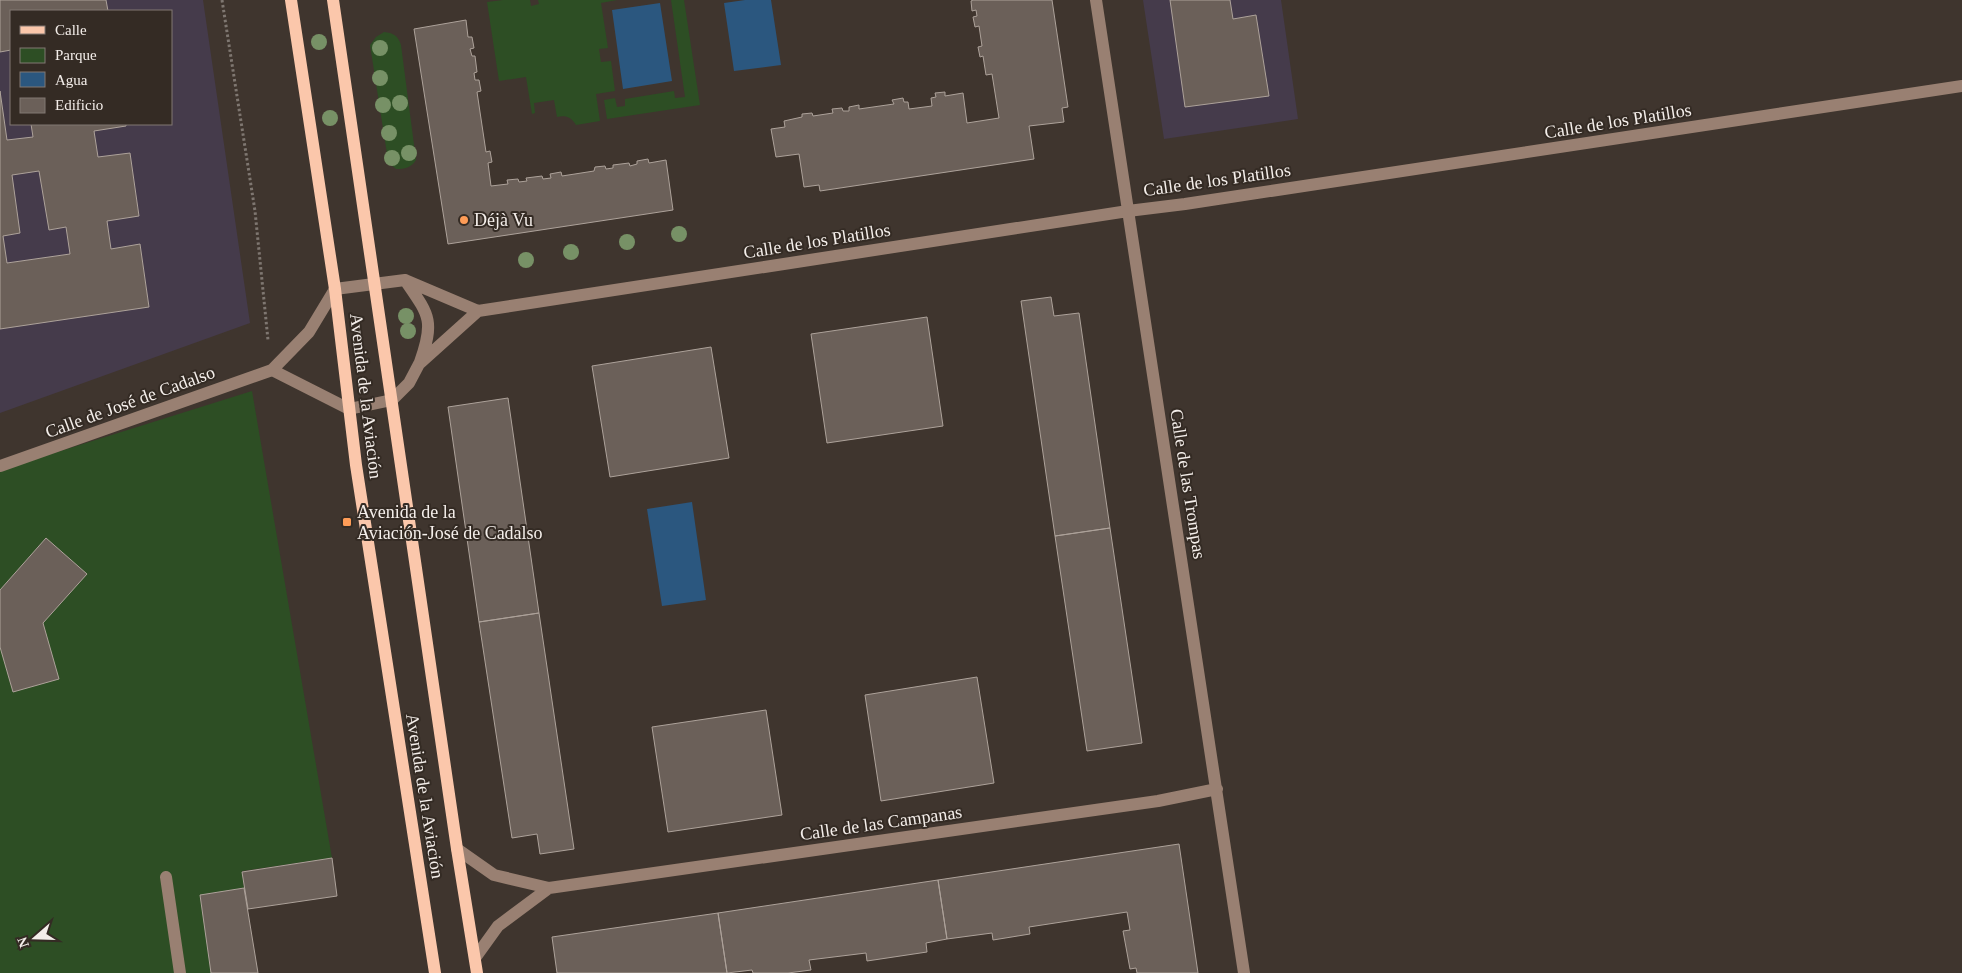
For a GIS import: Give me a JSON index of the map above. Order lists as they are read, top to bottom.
{
  "streets": {
    "main road": ["Avenida de la Aviación"],
    "street": [
      "Calle de los Platillos",
      "Calle de José de Cadalso",
      "Calle de las Trompas",
      "Calle de las Campanas"
    ]
  },
  "crossings": [
    ["Calle de los Platillos", "Calle de las Trompas"],
    ["Avenida de la Aviación", "Calle de José de Cadalso"],
    ["Avenida de la Aviación", "Calle de las Campanas"],
    ["Calle de las Trompas", "Calle de las Campanas"]
  ],
  "places": {
    "other": ["Déjà Vu"],
    "transit": ["Avenida de la Aviación-José de Cadalso"]
  },
  "legend": [
    "Calle",
    "Parque",
    "Agua",
    "Edificio"
  ],
  "north": "left"
}
